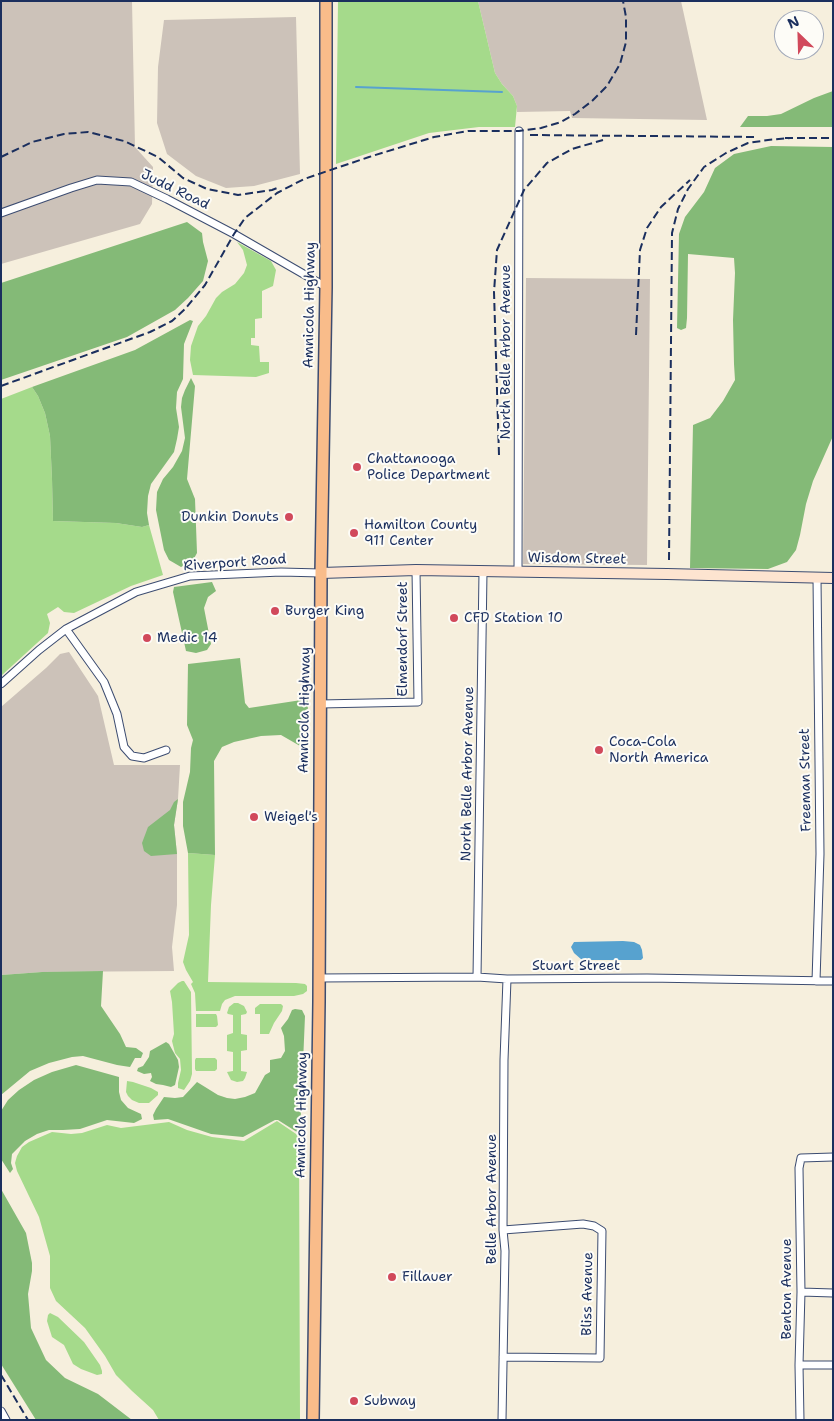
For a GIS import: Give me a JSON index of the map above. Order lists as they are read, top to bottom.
{
  "streets": {
    "main road": ["Amnicola Highway"],
    "street": [
      "Judd Road",
      "North Belle Arbor Avenue",
      "Wisdom Street",
      "Riverport Road",
      "Elmendorf Street",
      "Freeman Street",
      "Stuart Street",
      "Belle Arbor Avenue",
      "Benton Avenue",
      "Bliss Avenue"
    ]
  },
  "crossings": [
    ["Judd Road", "Amnicola Highway"],
    ["Amnicola Highway", "Wisdom Street"],
    ["Amnicola Highway", "Riverport Road"],
    ["Amnicola Highway", "Elmendorf Street"],
    ["Amnicola Highway", "Stuart Street"],
    ["North Belle Arbor Avenue", "Wisdom Street"],
    ["North Belle Arbor Avenue", "Stuart Street"],
    ["Wisdom Street", "Riverport Road"],
    ["Wisdom Street", "Elmendorf Street"],
    ["Wisdom Street", "Freeman Street"],
    ["Freeman Street", "Stuart Street"],
    ["Stuart Street", "Belle Arbor Avenue"],
    ["Belle Arbor Avenue", "Bliss Avenue"]
  ],
  "places": [
    "Chattanooga Police Department",
    "Dunkin Donuts",
    "Hamilton County 911 Center",
    "Burger King",
    "CFD Station 10",
    "Medic 14",
    "Coca-Cola North America",
    "Weigel's",
    "Fillauer",
    "Subway"
  ],
  "north": "top left"
}
